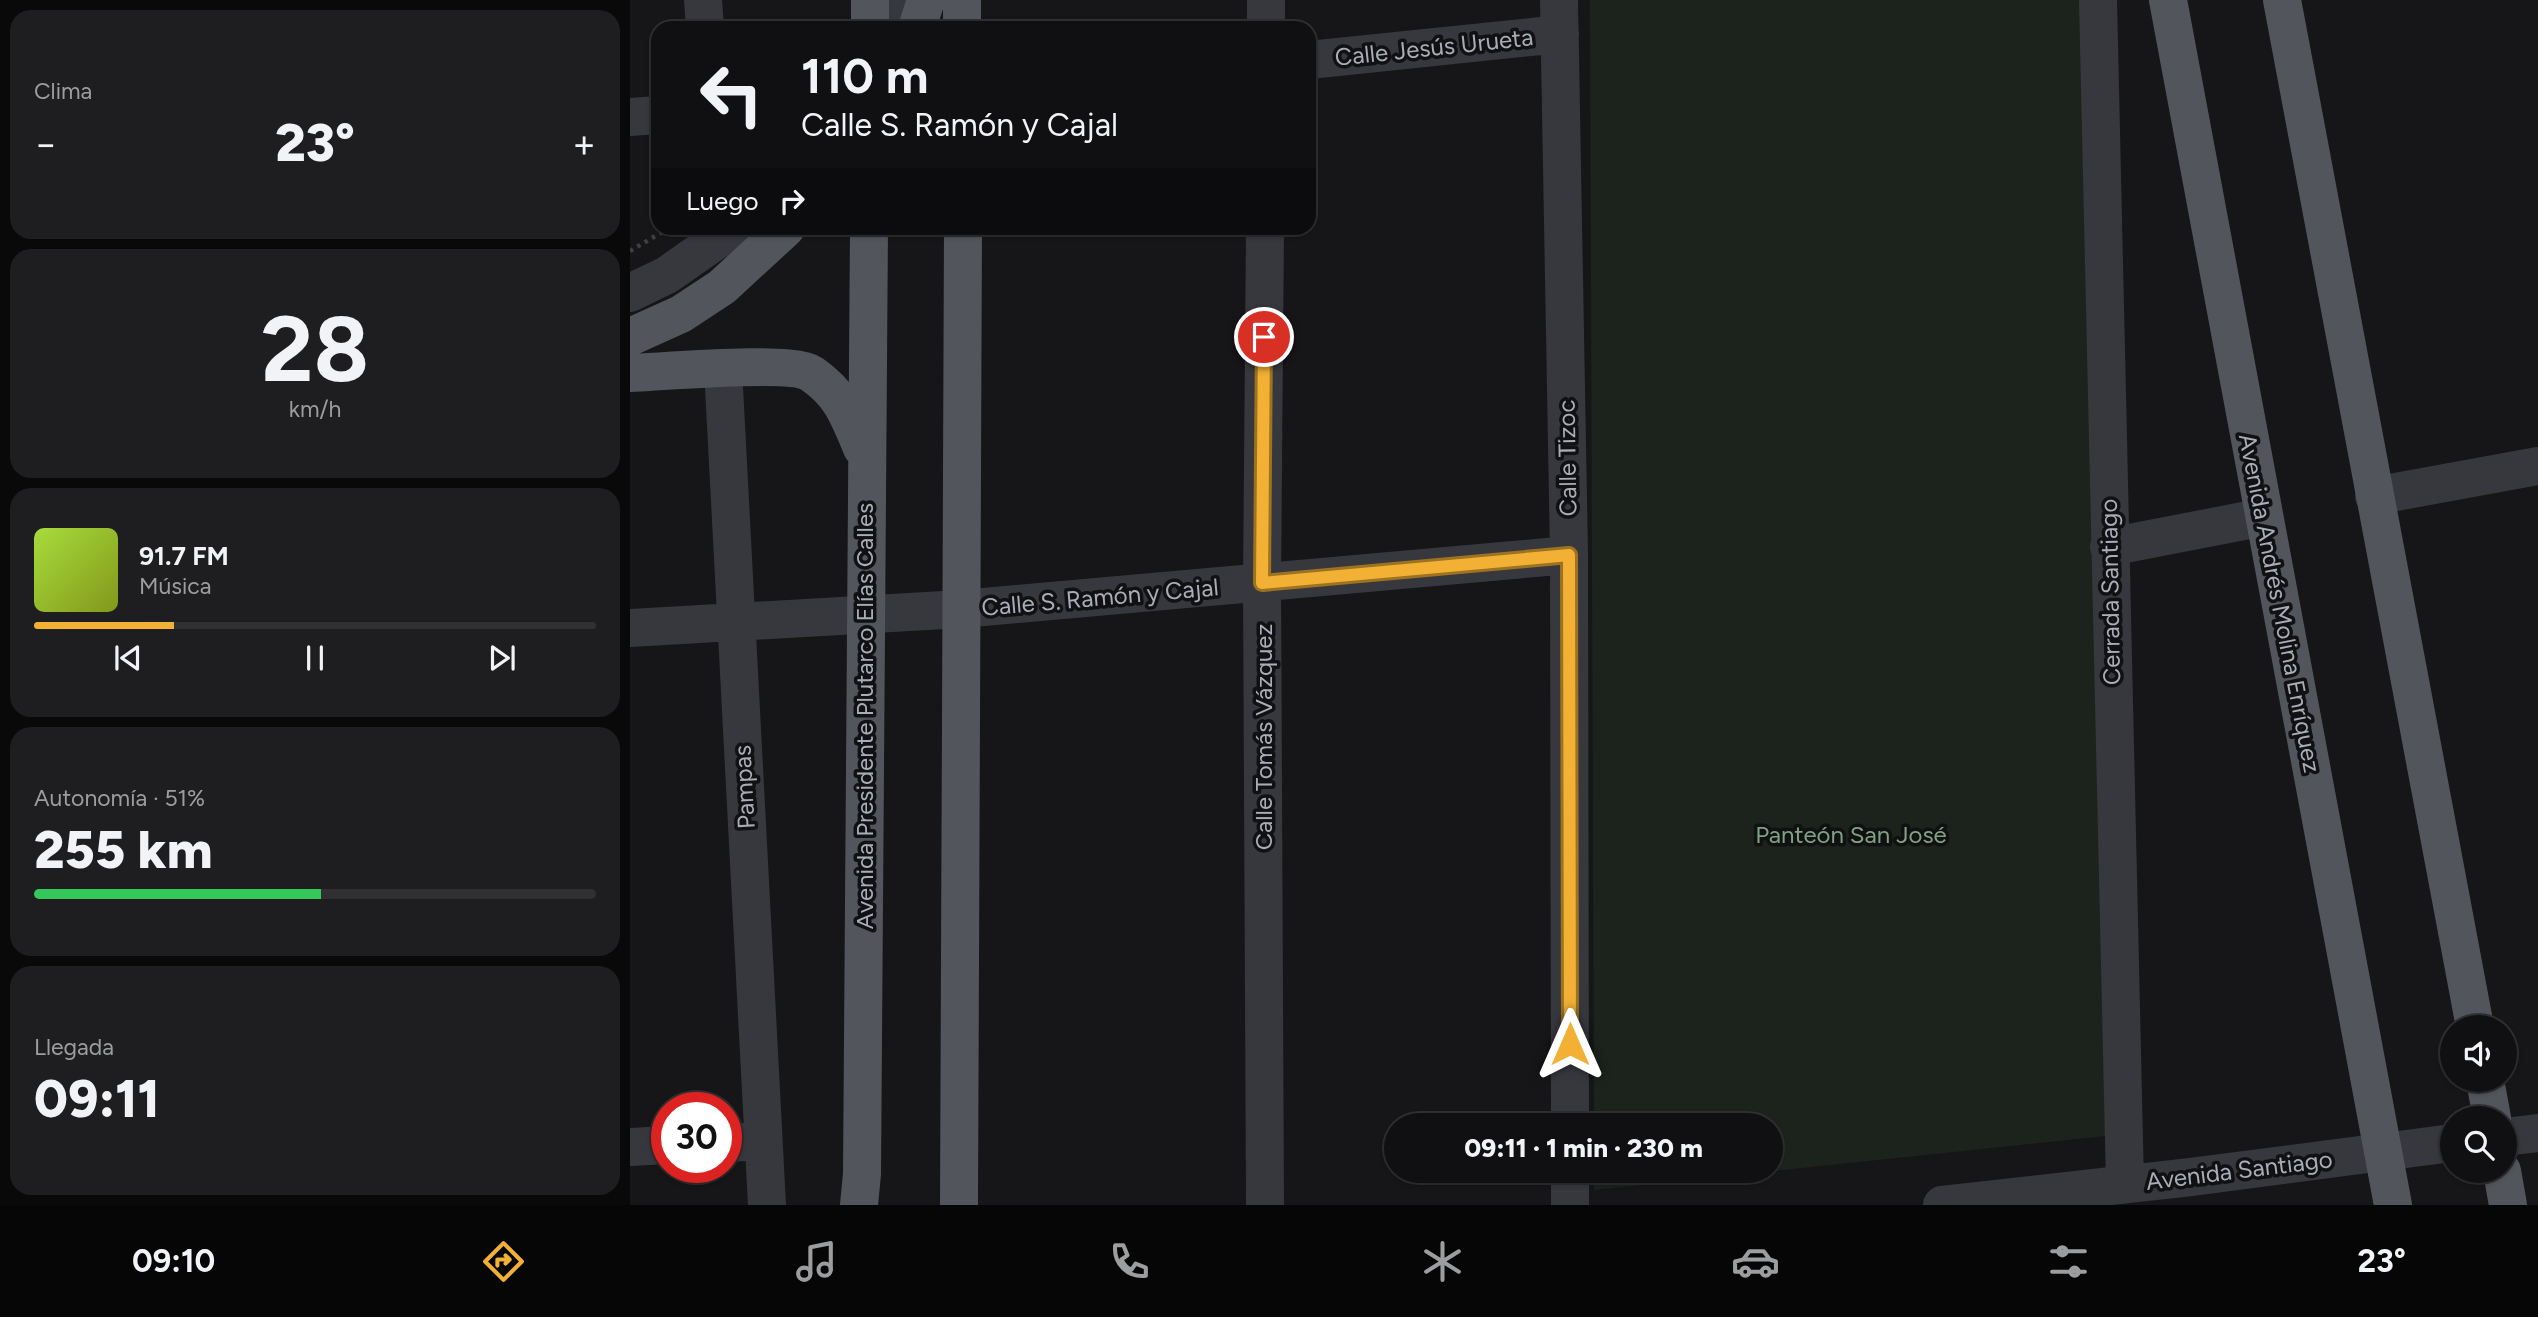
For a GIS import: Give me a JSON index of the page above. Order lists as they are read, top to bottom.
{
  "streets": {
    "main road": ["Avenida Andrés Molina Enríquez", "Avenida Presidente Plutarco Elías Calles"],
    "street": [
      "Calle Jesús Urueta",
      "Calle Tizoc",
      "Cerrada Santiago",
      "Calle S. Ramón y Cajal",
      "Calle Tomás Vázquez",
      "Pampas",
      "Avenida Santiago"
    ]
  },
  "crossings": [
    ["Calle Jesús Urueta", "Calle Tizoc"],
    ["Calle Tizoc", "Calle S. Ramón y Cajal"],
    ["Cerrada Santiago", "Avenida Santiago"],
    ["Calle S. Ramón y Cajal", "Avenida Presidente Plutarco Elías Calles"],
    ["Calle S. Ramón y Cajal", "Calle Tomás Vázquez"],
    ["Calle S. Ramón y Cajal", "Pampas"],
    ["Avenida Andrés Molina Enríquez", "Avenida Santiago"]
  ],
  "parks": ["Panteón San José"],
  "page": {
    "tile": [
      "Clima",
      ["28", "km/h"],
      ["Autonomía · 51%", "255 km"],
      ["Llegada", "09:11"]
    ],
    "turn": ["110 m", "Calle S. Ramón y Cajal"],
    "heat": ["−", "23°", "+"],
    "then": "Luego",
    "song": ["91.7 FM", "Música"],
    "limit": "30",
    "trip": "09:11 · 1 min · 230 m",
    "tabs": ["09:10", "23°"]
  }
}
